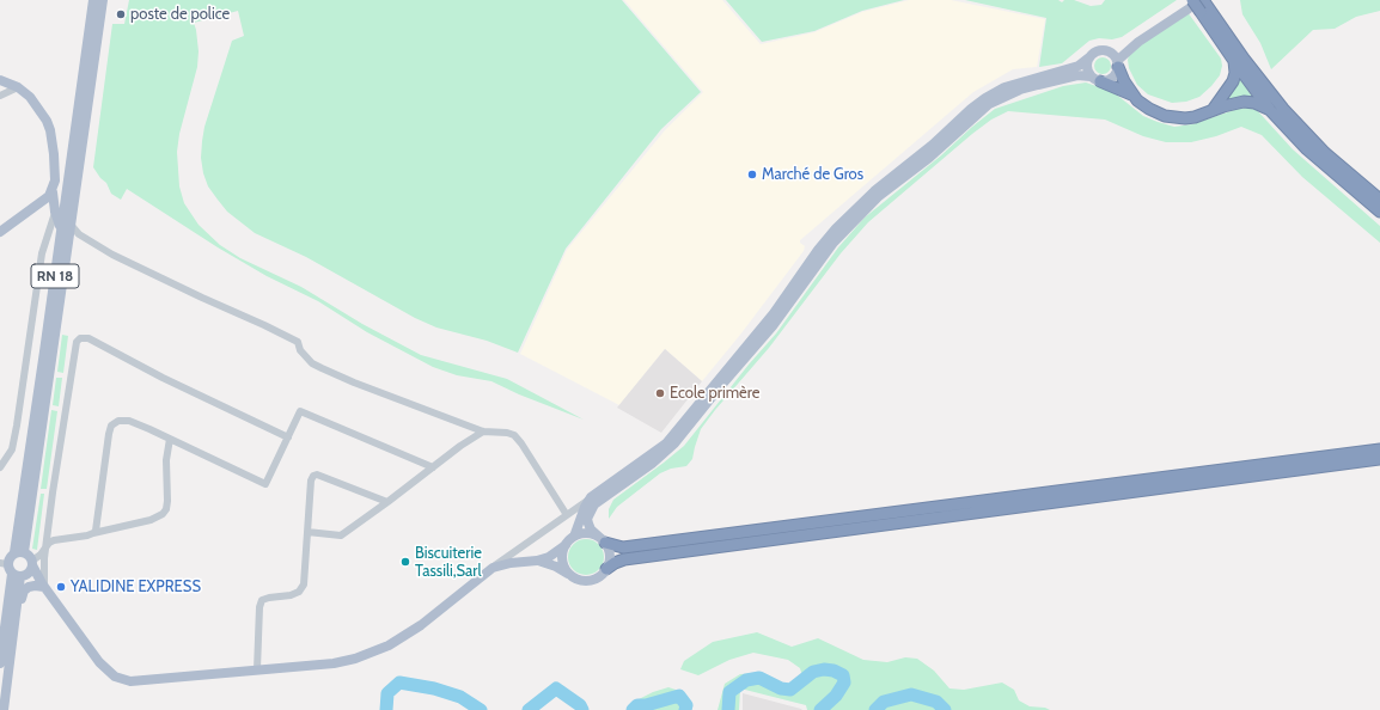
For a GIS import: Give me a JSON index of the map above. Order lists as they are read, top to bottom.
{
  "streets": {
    "main road": ["RN 18"]
  },
  "places": [
    "poste de police",
    "Marché de Gros",
    "Ecole primère",
    "Biscuiterie Tassili,Sarl",
    "YALIDINE EXPRESS"
  ]
}
